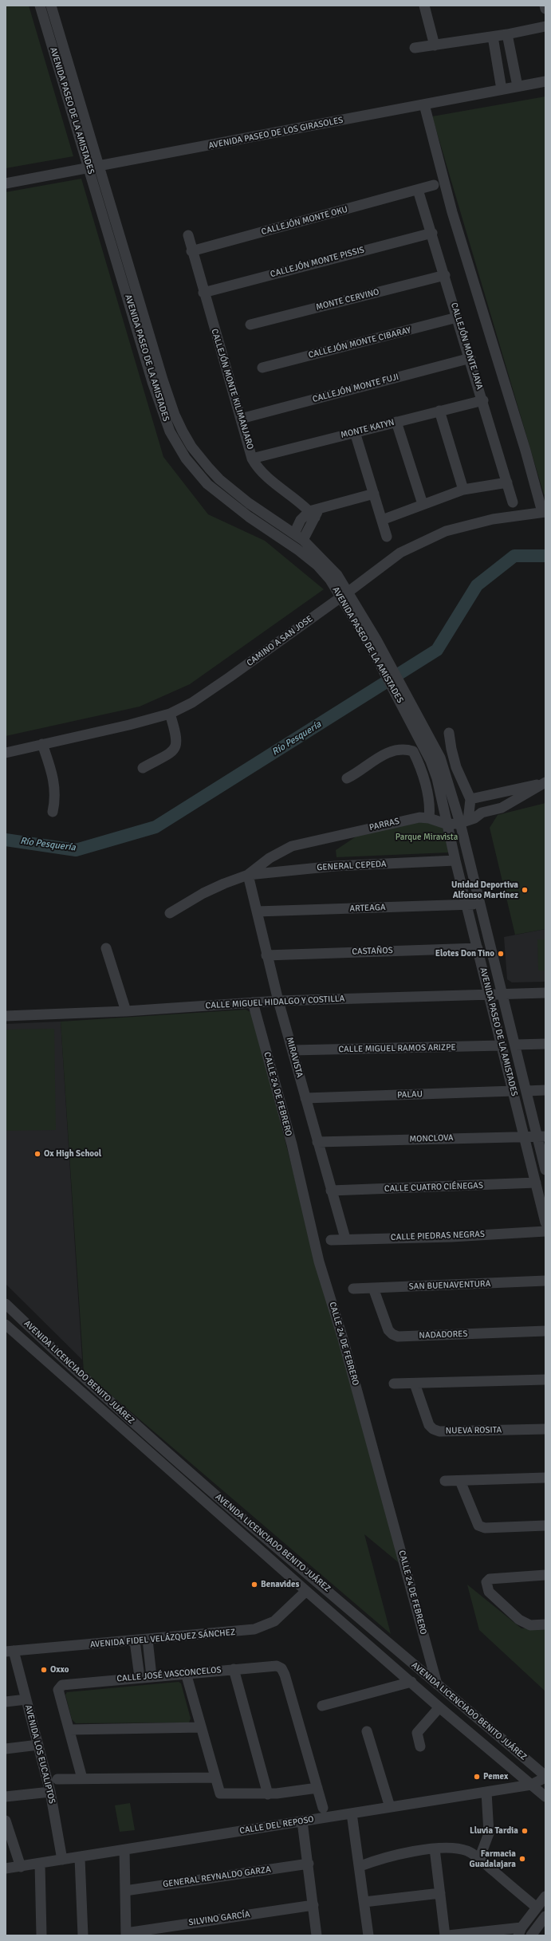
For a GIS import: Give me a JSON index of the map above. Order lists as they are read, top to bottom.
{
  "streets": {
    "street": [
      "AVENIDA PASEO DE LA AMISTADES",
      "AVENIDA PASEO DE LOS GIRASOLES",
      "CALLEJÓN MONTE OKU",
      "CALLEJÓN MONTE PISSIS",
      "MONTE CERVINO",
      "CALLEJÓN MONTE CIBARAY",
      "CALLEJÓN MONTE JAYA",
      "CALLEJÓN MONTE FUJI",
      "CALLEJÓN MONTE KILIMANJARO",
      "MONTE KATYN",
      "CAMINO A SAN JOSE",
      "PARRAS",
      "GENERAL CEPEDA",
      "ARTEAGA",
      "CASTAÑOS",
      "CALLE MIGUEL HIDALGO Y COSTILLA",
      "CALLE MIGUEL RAMOS ARIZPE",
      "MIRAVISTA",
      "CALLE 24 DE FEBRERO",
      "PALAU",
      "MONCLOVA",
      "CALLE CUATRO CIÉNEGAS",
      "CALLE PIEDRAS NEGRAS",
      "SAN BUENAVENTURA",
      "NADADORES",
      "AVENIDA LICENCIADO BENITO JUÁREZ",
      "NUEVA ROSITA",
      "AVENIDA FIDEL VELÁZQUEZ SÁNCHEZ",
      "CALLE JOSÉ VASCONCELOS",
      "AVENIDA LOS EUCALIPTOS",
      "CALLE DEL REPOSO",
      "GENERAL REYNALDO GARZA",
      "SILVINO GARCÍA"
    ]
  },
  "crossings": [
    ["AVENIDA PASEO DE LA AMISTADES", "AVENIDA PASEO DE LOS GIRASOLES"],
    ["AVENIDA PASEO DE LA AMISTADES", "CAMINO A SAN JOSE"],
    ["AVENIDA PASEO DE LA AMISTADES", "PARRAS"],
    ["AVENIDA PASEO DE LA AMISTADES", "GENERAL CEPEDA"],
    ["AVENIDA PASEO DE LA AMISTADES", "ARTEAGA"],
    ["AVENIDA PASEO DE LA AMISTADES", "CASTAÑOS"],
    ["AVENIDA PASEO DE LA AMISTADES", "CALLE MIGUEL HIDALGO Y COSTILLA"],
    ["AVENIDA PASEO DE LA AMISTADES", "CALLE MIGUEL RAMOS ARIZPE"],
    ["AVENIDA PASEO DE LA AMISTADES", "PALAU"],
    ["AVENIDA PASEO DE LA AMISTADES", "MONCLOVA"],
    ["AVENIDA PASEO DE LA AMISTADES", "CALLE CUATRO CIÉNEGAS"],
    ["CALLEJÓN MONTE OKU", "CALLEJÓN MONTE JAYA"],
    ["CALLEJÓN MONTE OKU", "CALLEJÓN MONTE KILIMANJARO"],
    ["CALLEJÓN MONTE PISSIS", "CALLEJÓN MONTE JAYA"],
    ["CALLEJÓN MONTE PISSIS", "CALLEJÓN MONTE KILIMANJARO"],
    ["MONTE CERVINO", "CALLEJÓN MONTE JAYA"],
    ["CALLEJÓN MONTE CIBARAY", "CALLEJÓN MONTE JAYA"],
    ["CALLEJÓN MONTE JAYA", "CALLEJÓN MONTE FUJI"],
    ["CALLEJÓN MONTE JAYA", "MONTE KATYN"],
    ["CALLEJÓN MONTE FUJI", "CALLEJÓN MONTE KILIMANJARO"],
    ["CALLEJÓN MONTE KILIMANJARO", "MONTE KATYN"],
    ["PARRAS", "GENERAL CEPEDA"],
    ["PARRAS", "MIRAVISTA"],
    ["GENERAL CEPEDA", "MIRAVISTA"],
    ["ARTEAGA", "MIRAVISTA"],
    ["CASTAÑOS", "MIRAVISTA"],
    ["CALLE MIGUEL HIDALGO Y COSTILLA", "MIRAVISTA"],
    ["CALLE MIGUEL HIDALGO Y COSTILLA", "CALLE 24 DE FEBRERO"],
    ["CALLE MIGUEL RAMOS ARIZPE", "MIRAVISTA"],
    ["MIRAVISTA", "PALAU"],
    ["MIRAVISTA", "MONCLOVA"],
    ["MIRAVISTA", "CALLE CUATRO CIÉNEGAS"],
    ["MIRAVISTA", "CALLE PIEDRAS NEGRAS"],
    ["CALLE 24 DE FEBRERO", "AVENIDA LICENCIADO BENITO JUÁREZ"],
    ["SAN BUENAVENTURA", "NADADORES"],
    ["AVENIDA LICENCIADO BENITO JUÁREZ", "AVENIDA FIDEL VELÁZQUEZ SÁNCHEZ"],
    ["AVENIDA LICENCIADO BENITO JUÁREZ", "CALLE DEL REPOSO"],
    ["AVENIDA FIDEL VELÁZQUEZ SÁNCHEZ", "AVENIDA LOS EUCALIPTOS"],
    ["AVENIDA LOS EUCALIPTOS", "CALLE DEL REPOSO"]
  ],
  "water": ["Río Pesquería"],
  "parks": ["Parque Miravista"],
  "places": [
    "Unidad Deportiva Alfonso Martínez",
    "Elotes Don Tino",
    "Ox High School",
    "Benavides",
    "Oxxo",
    "Pemex",
    "Lluvia Tardia",
    "Farmacia Guadalajara"
  ]
}
